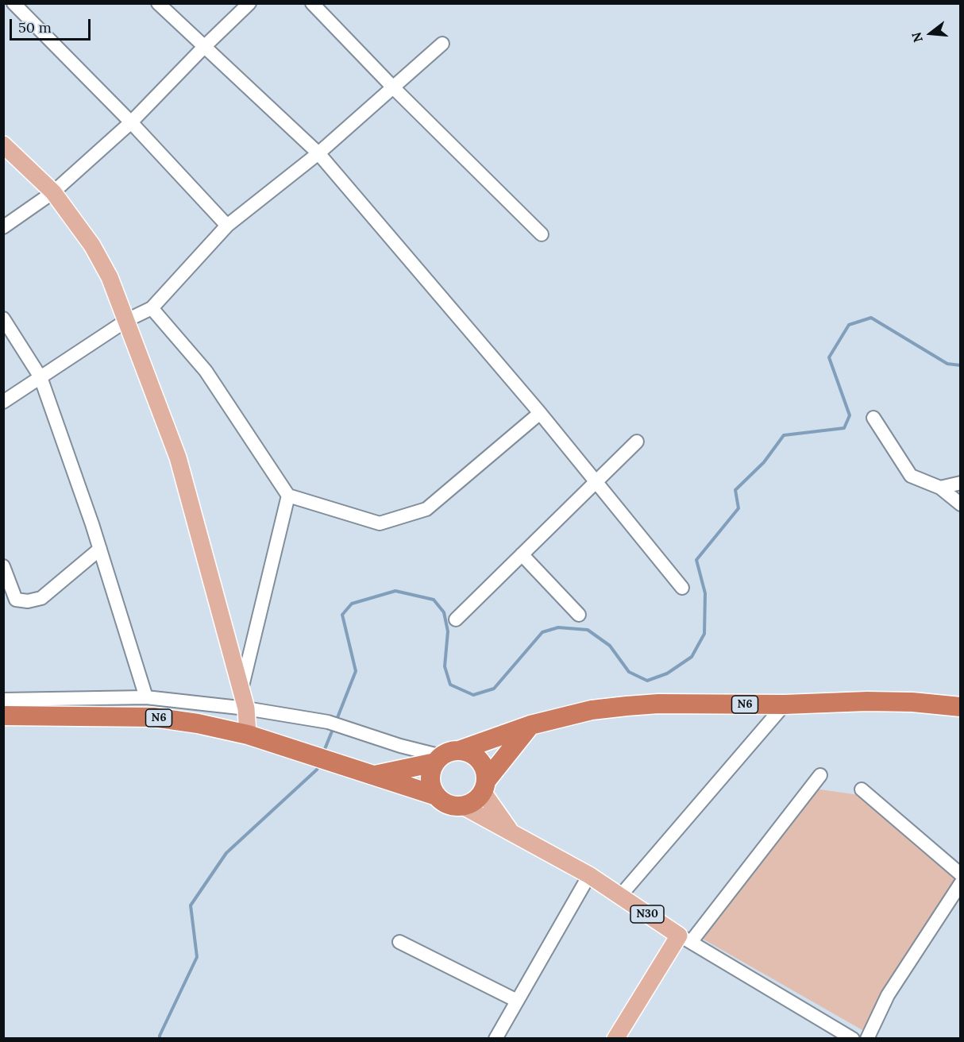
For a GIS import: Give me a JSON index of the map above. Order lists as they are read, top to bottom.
{
  "streets": {
    "highway": ["N6"],
    "main road": ["N30"]
  },
  "crossings": [
    ["N6", "N30"]
  ],
  "scale_bar": "50 m",
  "north": "left"
}
